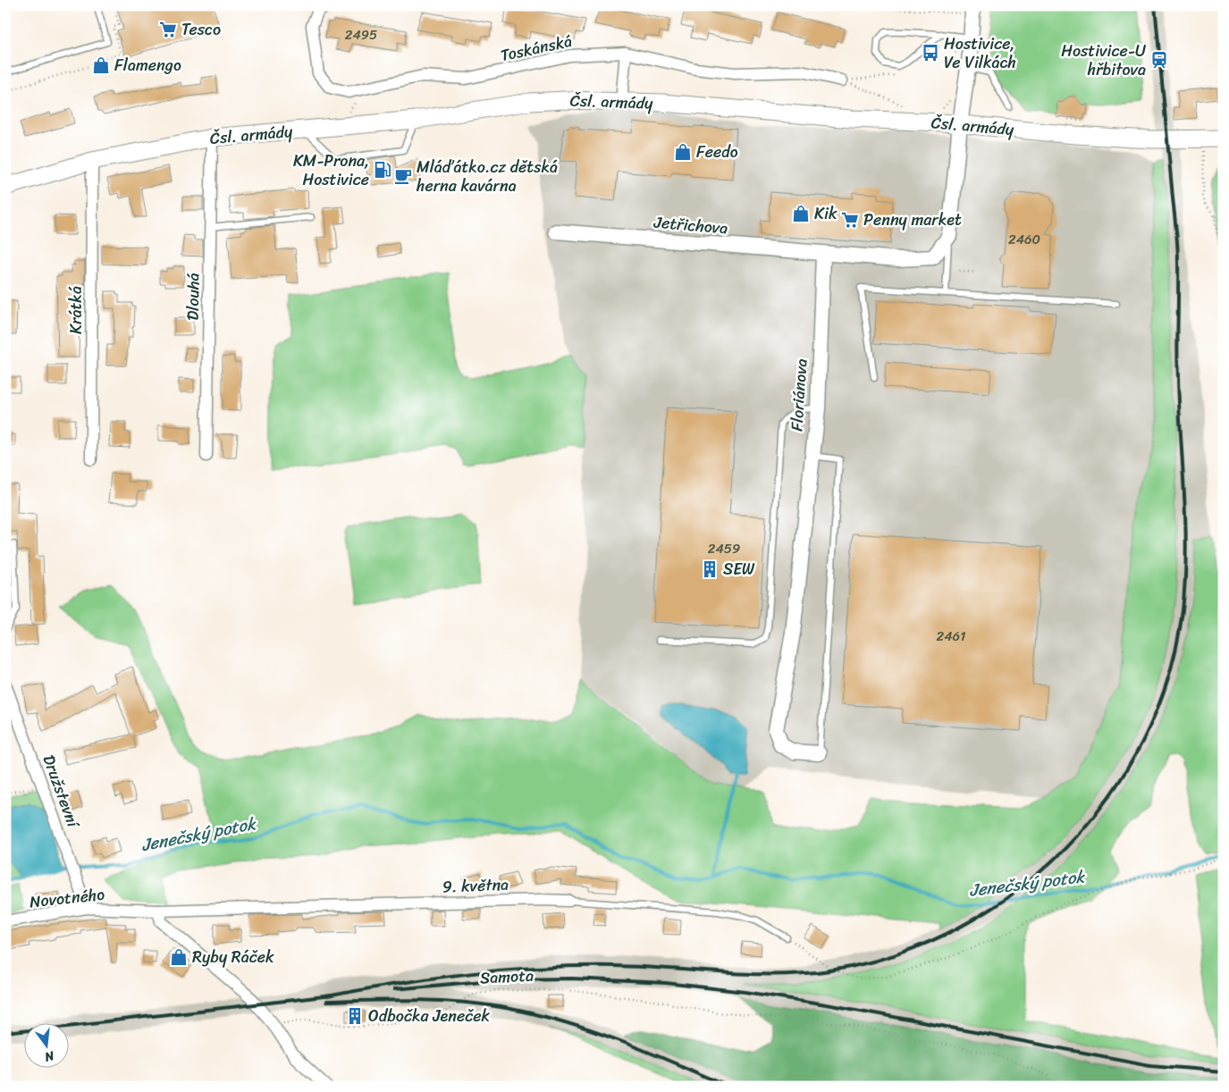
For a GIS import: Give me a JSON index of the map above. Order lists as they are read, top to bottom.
{
  "streets": {
    "main road": ["Čsl. armády"],
    "street": [
      "Toskánská",
      "Jetřichova",
      "Dlouhá",
      "Krátká",
      "Floriánova",
      "Družstevní",
      "9. května",
      "Novotného"
    ],
    "path": ["Samota"]
  },
  "crossings": [
    ["Čsl. armády", "Dlouhá"],
    ["Čsl. armády", "Krátká"],
    ["Jetřichova", "Floriánova"],
    ["Družstevní", "Novotného"],
    ["9. května", "Novotného"]
  ],
  "water": ["Jenečský potok"],
  "places": {
    "supermarket": ["Tesco", "Penny market"],
    "bus stop": ["Hostivice, Ve Vilkách"],
    "station": ["Hostivice-U hřbitova"],
    "shop": [
      "Flamengo",
      "Feedo",
      "Kik",
      "Ryby Ráček"
    ],
    "fuel station": ["KM-Prona, Hostivice"],
    "cafe": ["Mláďátko.cz dětská herna kavárna"],
    "building": ["SEW", "Odbočka Jeneček"]
  },
  "house_numbers": [
    "2495",
    "2460",
    "2459",
    "2461"
  ],
  "north": "bottom"
}
